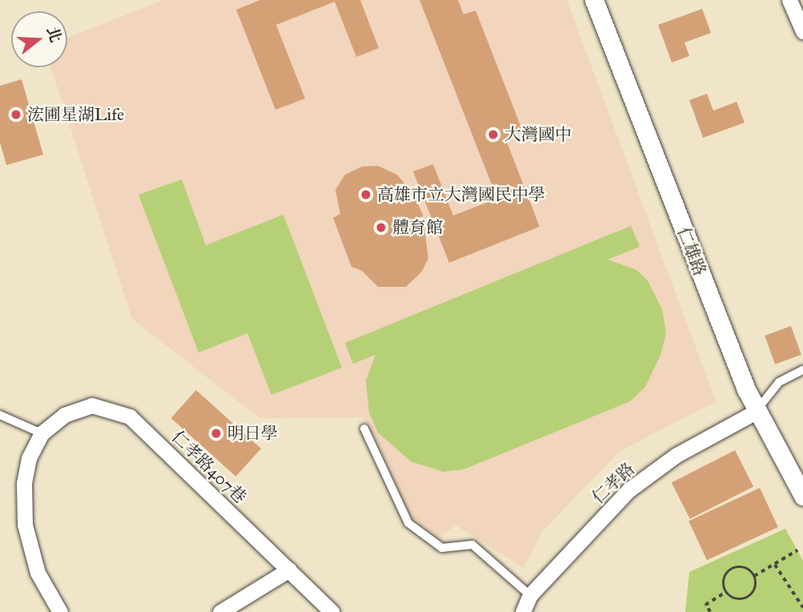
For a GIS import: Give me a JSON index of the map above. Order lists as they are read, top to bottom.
{
  "streets": {
    "street": ["仁雄路", "仁孝路407巷", "仁孝路"]
  },
  "crossings": [
    ["仁雄路", "仁孝路"]
  ],
  "places": [
    "浤圃星湖Life",
    "大灣國中",
    "高雄市立大灣國民中學",
    "體育館",
    "明日學"
  ],
  "north": "right"
}
